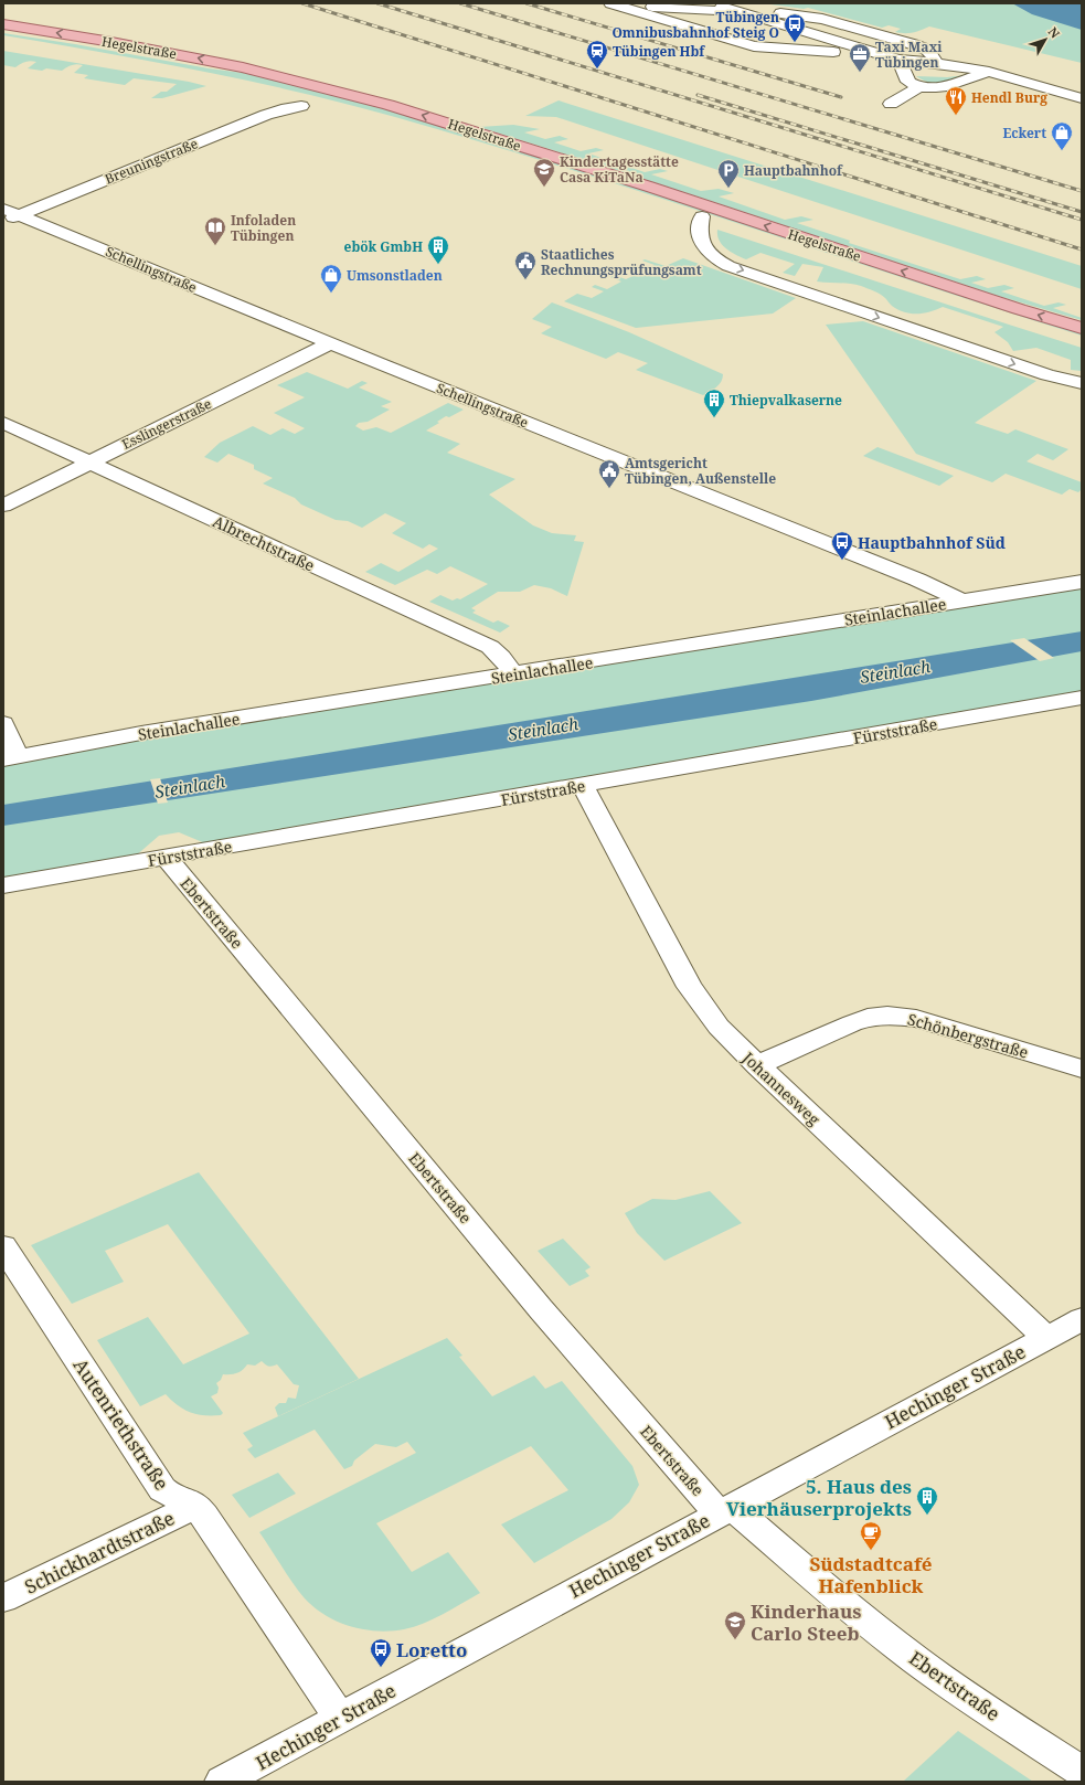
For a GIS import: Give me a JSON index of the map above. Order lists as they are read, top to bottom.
{
  "streets": {
    "main road": ["Hegelstraße"],
    "street": [
      "Breuningstraße",
      "Schellingstraße",
      "Esslingerstraße",
      "Albrechtstraße",
      "Steinlachallee",
      "Fürststraße",
      "Ebertstraße",
      "Schönbergstraße",
      "Johannesweg",
      "Hechinger Straße",
      "Autenriethstraße",
      "Schickhardtstraße"
    ]
  },
  "crossings": [
    ["Breuningstraße", "Schellingstraße"],
    ["Schellingstraße", "Esslingerstraße"],
    ["Schellingstraße", "Steinlachallee"],
    ["Esslingerstraße", "Albrechtstraße"],
    ["Albrechtstraße", "Steinlachallee"],
    ["Fürststraße", "Ebertstraße"],
    ["Fürststraße", "Johannesweg"],
    ["Ebertstraße", "Hechinger Straße"],
    ["Schönbergstraße", "Johannesweg"],
    ["Johannesweg", "Hechinger Straße"],
    ["Hechinger Straße", "Autenriethstraße"],
    ["Autenriethstraße", "Schickhardtstraße"]
  ],
  "water": ["Steinlach"],
  "places": {
    "bus stop": ["Tübingen Omnibusbahnhof Steig O", "Hauptbahnhof Süd", "Loretto"],
    "station": ["Tübingen Hbf"],
    "office": ["Taxi Maxi Tübingen"],
    "restaurant": ["Hendl Burg"],
    "shop": ["Eckert", "Umsonstladen"],
    "school or university": ["Kindertagesstätte Casa KiTaNa", "Kinderhaus Carlo Steeb"],
    "parking": ["Hauptbahnhof"],
    "library": ["Infoladen Tübingen"],
    "building": ["ebök GmbH", "Thiepvalkaserne", "5. Haus des Vierhäuserprojekts"],
    "public building": ["Staatliches Rechnungsprüfungsamt", "Amtsgericht Tübingen, Außenstelle"],
    "cafe": ["Südstadtcafé Hafenblick"]
  },
  "north": "top right"
}
